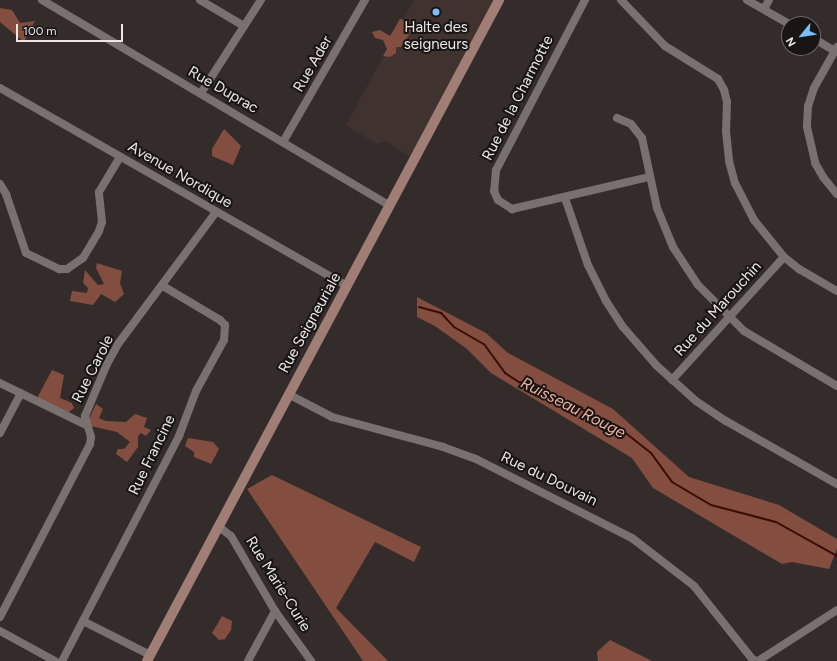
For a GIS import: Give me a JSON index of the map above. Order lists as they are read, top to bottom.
{
  "streets": {
    "street": [
      "Rue Ader",
      "Rue Duprac",
      "Rue de la Charmotte",
      "Avenue Nordique",
      "Rue du Marouchin",
      "Rue Seigneuriale",
      "Rue Carole",
      "Rue Francine",
      "Rue du Douvain",
      "Rue Marie-Curie"
    ]
  },
  "crossings": [
    ["Rue Ader", "Rue Duprac"],
    ["Rue Duprac", "Rue Seigneuriale"],
    ["Avenue Nordique", "Rue Seigneuriale"],
    ["Avenue Nordique", "Rue Carole"],
    ["Rue Seigneuriale", "Rue du Douvain"],
    ["Rue Seigneuriale", "Rue Marie-Curie"],
    ["Rue Carole", "Rue Francine"]
  ],
  "water": ["Ruisseau Rouge"],
  "places": ["Halte des seigneurs"],
  "scale_bar": "100 m",
  "north": "bottom left"
}
